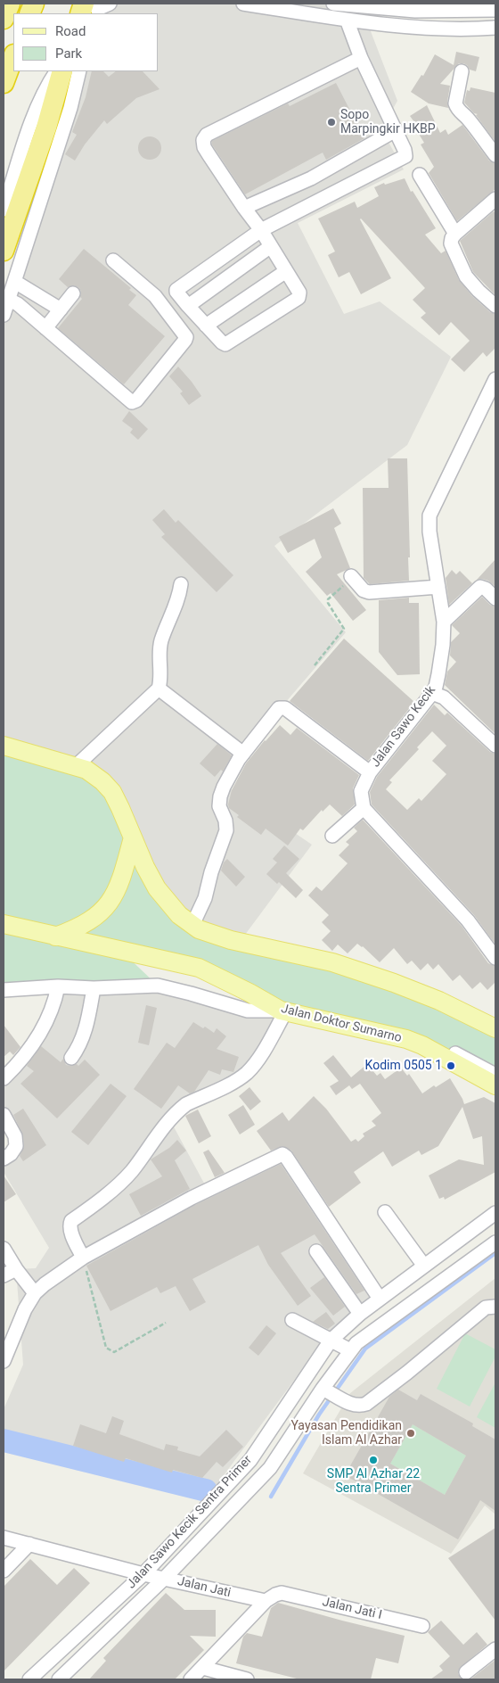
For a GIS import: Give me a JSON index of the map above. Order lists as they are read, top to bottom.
{
  "streets": {
    "main road": ["Jalan Doktor Sumarno"],
    "street": [
      "Jalan Sawo Kecik",
      "Jalan Sawo Kecik Sentra Primer",
      "Jalan Jati",
      "Jalan Jati I"
    ]
  },
  "crossings": [
    ["Jalan Sawo Kecik Sentra Primer", "Jalan Jati"],
    ["Jalan Jati", "Jalan Jati I"]
  ],
  "places": [
    "Sopo Marpingkir HKBP",
    "Kodim 0505 1",
    "Yayasan Pendidikan Islam Al Azhar",
    "SMP Al Azhar 22 Sentra Primer"
  ],
  "legend": ["Road", "Park"]
}
